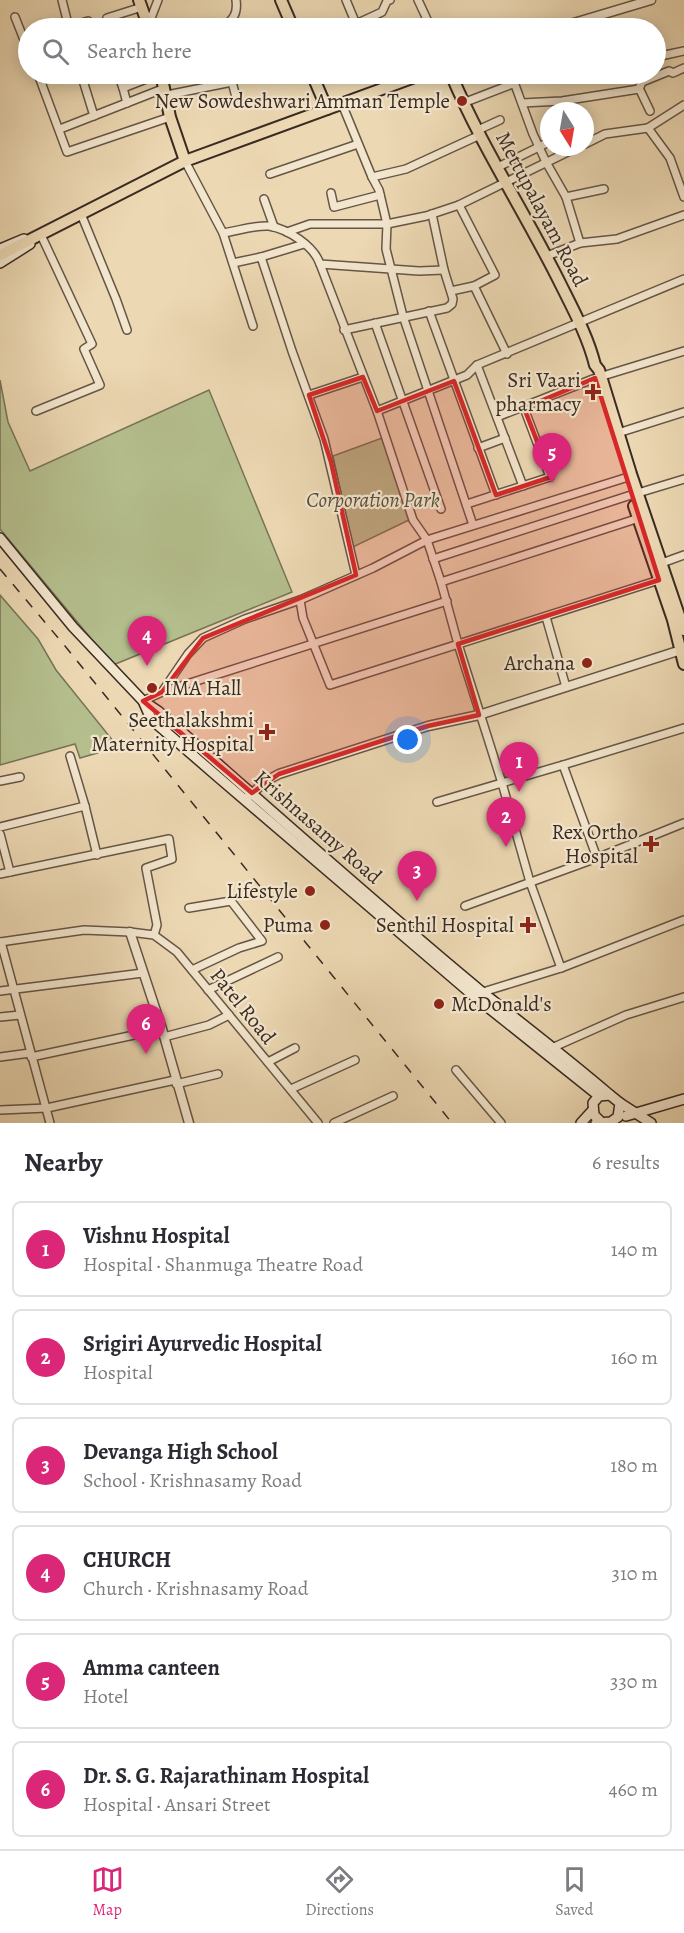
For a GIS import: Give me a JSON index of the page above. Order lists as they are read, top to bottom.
{
  "streets": {
    "highway": ["Mettupalayam Road"],
    "main road": ["Krishnasamy Road"],
    "street": ["Patel Road"]
  },
  "parks": ["Corporation Park"],
  "places": {
    "other": [
      "New Sowdeshwari Amman Temple",
      "Archana",
      "IMA Hall",
      "Lifestyle",
      "Puma",
      "McDonald's"
    ],
    "health": [
      "Sri Vaari pharmacy",
      "Seethalakshmi Maternity Hospital",
      "Rex Ortho Hospital",
      "Senthil Hospital"
    ]
  },
  "north": "bottom",
  "page": {
    "search": "Search here",
    "pins": [
      "5",
      "4",
      "1",
      "2",
      "3",
      "6"
    ],
    "heading": ["Nearby", "6 results"],
    "list": [
      {
        "mark": "1",
        "name": "Vishnu Hospital",
        "note": "Hospital · Shanmuga Theatre Road",
        "value": "140 m"
      },
      {
        "mark": "2",
        "name": "Srigiri Ayurvedic Hospital",
        "note": "Hospital",
        "value": "160 m"
      },
      {
        "mark": "3",
        "name": "Devanga High School",
        "note": "School · Krishnasamy Road",
        "value": "180 m"
      },
      {
        "mark": "4",
        "name": "CHURCH",
        "note": "Church · Krishnasamy Road",
        "value": "310 m"
      },
      {
        "mark": "5",
        "name": "Amma canteen",
        "note": "Hotel",
        "value": "330 m"
      },
      {
        "mark": "6",
        "name": "Dr. S. G. Rajarathinam Hospital",
        "note": "Hospital · Ansari Street",
        "value": "460 m"
      }
    ],
    "nav": ["Map", "Directions", "Saved"]
  }
}
